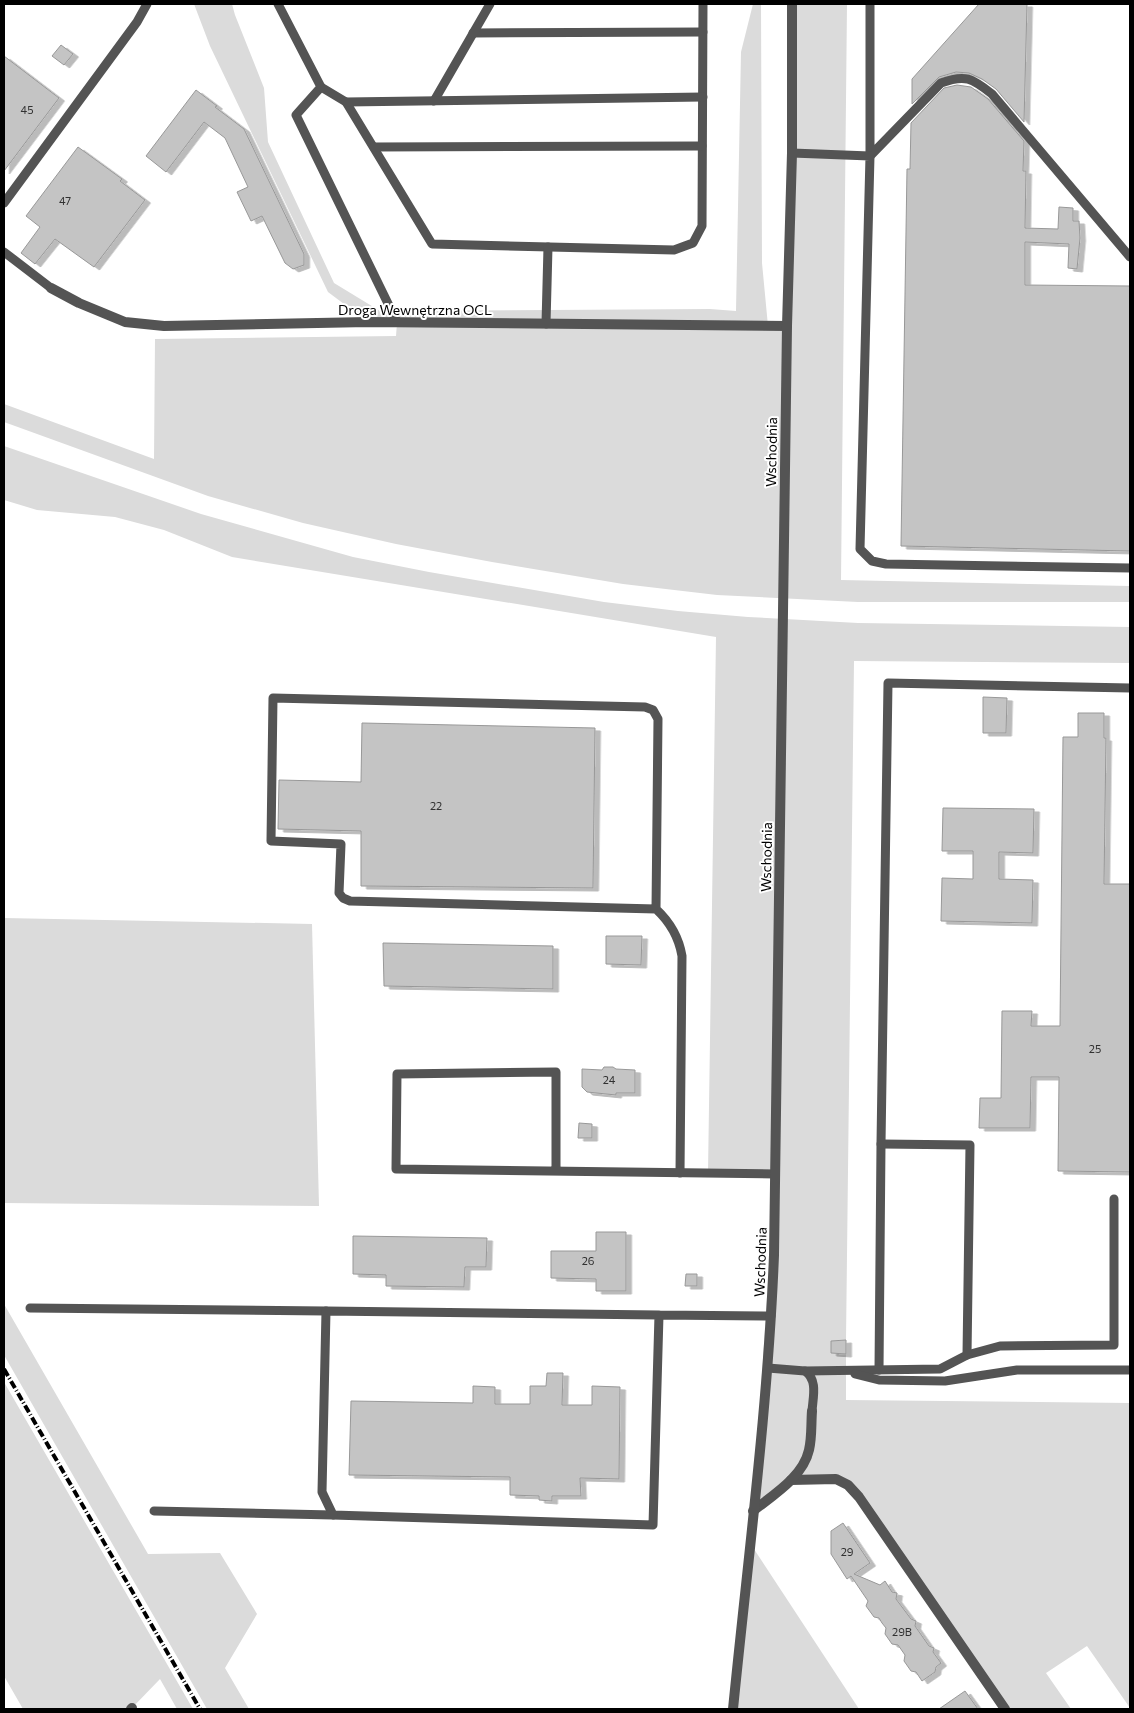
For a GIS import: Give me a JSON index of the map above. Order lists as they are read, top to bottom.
{
  "streets": {
    "street": ["Droga Wewnętrzna OCL", "Wschodnia"]
  },
  "crossings": [
    ["Droga Wewnętrzna OCL", "Wschodnia"]
  ],
  "house_numbers": [
    "45",
    "47",
    "22",
    "25",
    "24",
    "26",
    "29",
    "29B"
  ]
}
